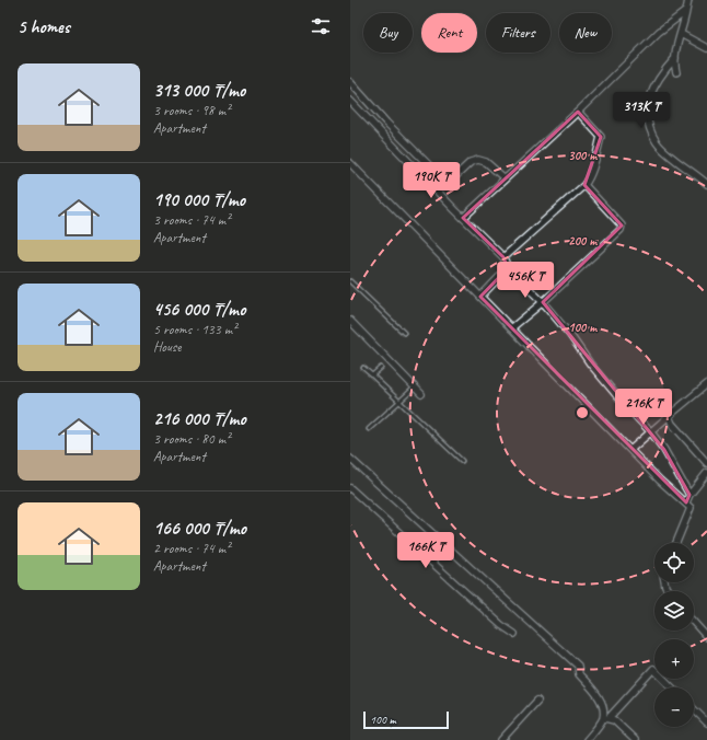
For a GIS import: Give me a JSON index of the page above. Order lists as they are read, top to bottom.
{
  "scale_bar": "100 m",
  "page": {
    "heading": "5 homes",
    "chip": [
      "Buy",
      "Rent",
      "Filters",
      "New"
    ],
    "list": [
      {
        "name": "313 000 ₸/mo",
        "note": "3 rooms · 98 m² · Apartment"
      },
      {
        "name": "190 000 ₸/mo",
        "note": "3 rooms · 74 m² · Apartment"
      },
      {
        "name": "456 000 ₸/mo",
        "note": "5 rooms · 133 m² · House"
      },
      {
        "name": "216 000 ₸/mo",
        "note": "3 rooms · 80 m² · Apartment"
      },
      {
        "name": "166 000 ₸/mo",
        "note": "2 rooms · 74 m² · Apartment"
      }
    ],
    "price": [
      "313K ₸",
      "190K ₸",
      "456K ₸",
      "216K ₸",
      "166K ₸"
    ],
    "map_buttons": ["+", "−"],
    "scale": "100 m"
  },
  "rings": ["300 m", "200 m", "100 m"]
}
